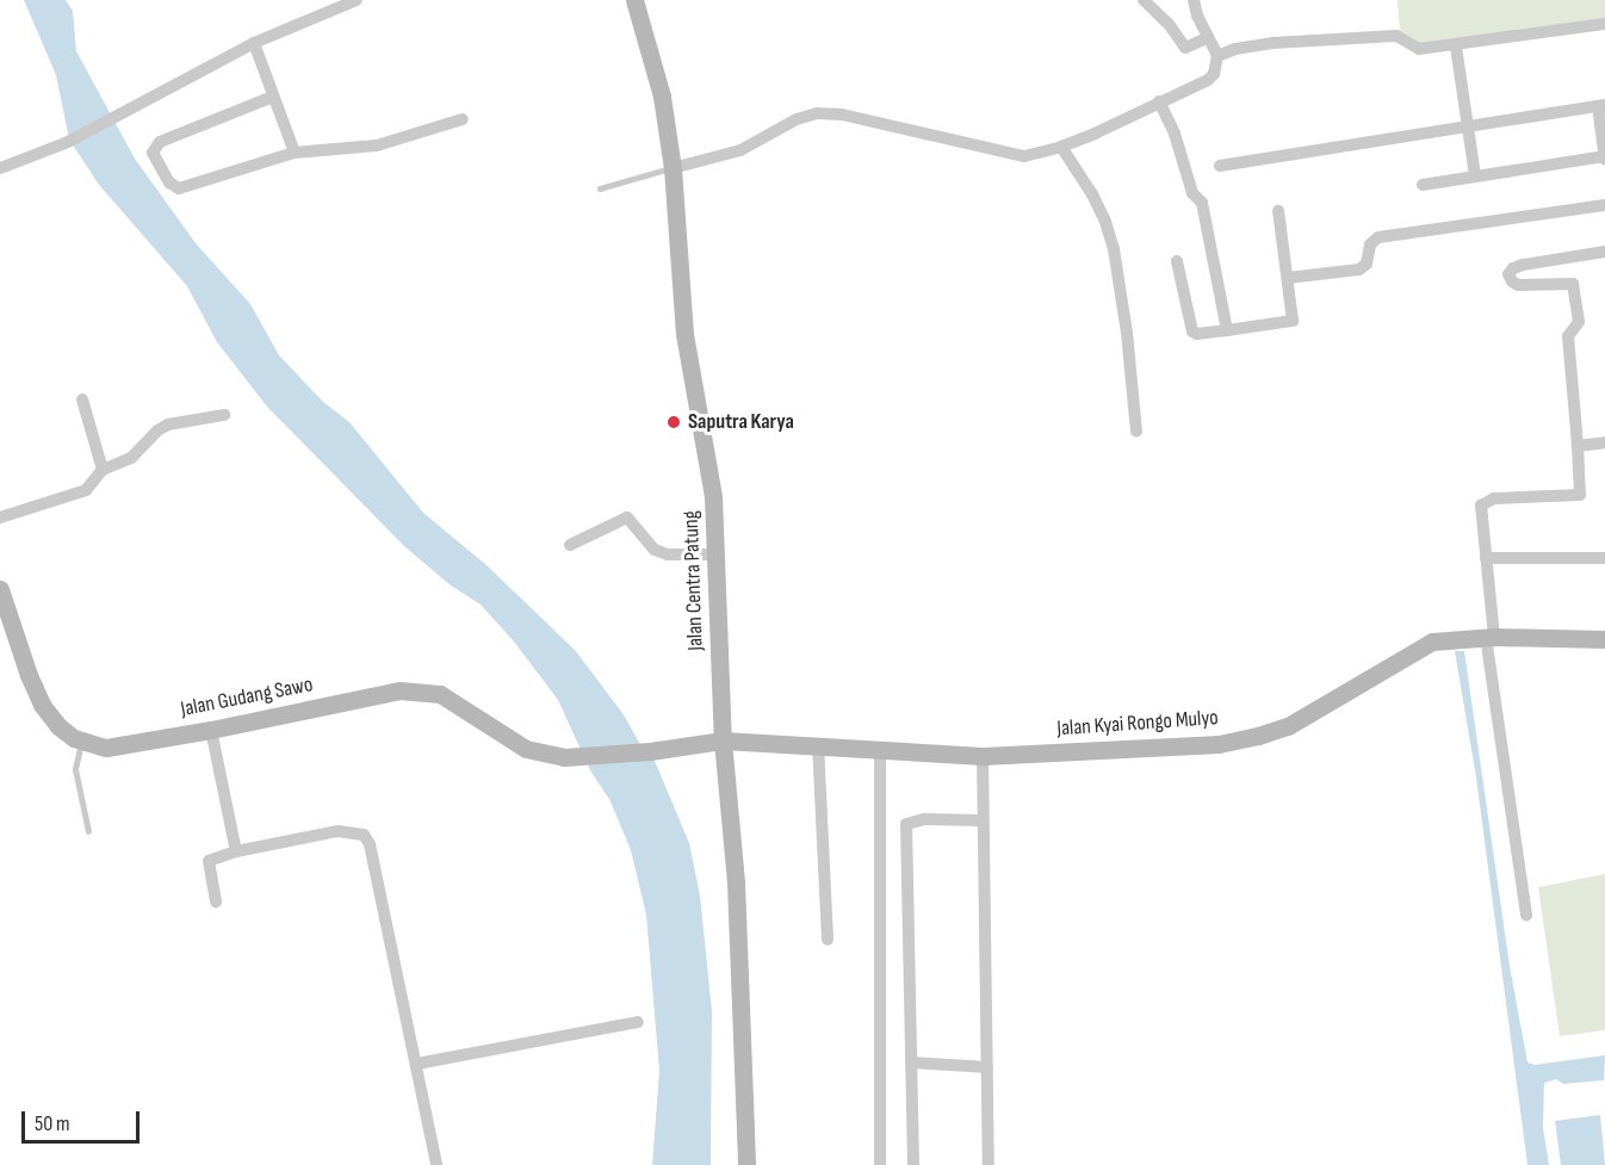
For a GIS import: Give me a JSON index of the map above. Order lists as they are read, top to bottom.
{
  "streets": {
    "street": ["Jalan Centra Patung", "Jalan Gudang Sawo", "Jalan Kyai Rongo Mulyo"]
  },
  "crossings": [
    ["Jalan Centra Patung", "Jalan Kyai Rongo Mulyo"],
    ["Jalan Gudang Sawo", "Jalan Kyai Rongo Mulyo"]
  ],
  "places": ["Saputra Karya"],
  "scale_bar": "50 m"
}
